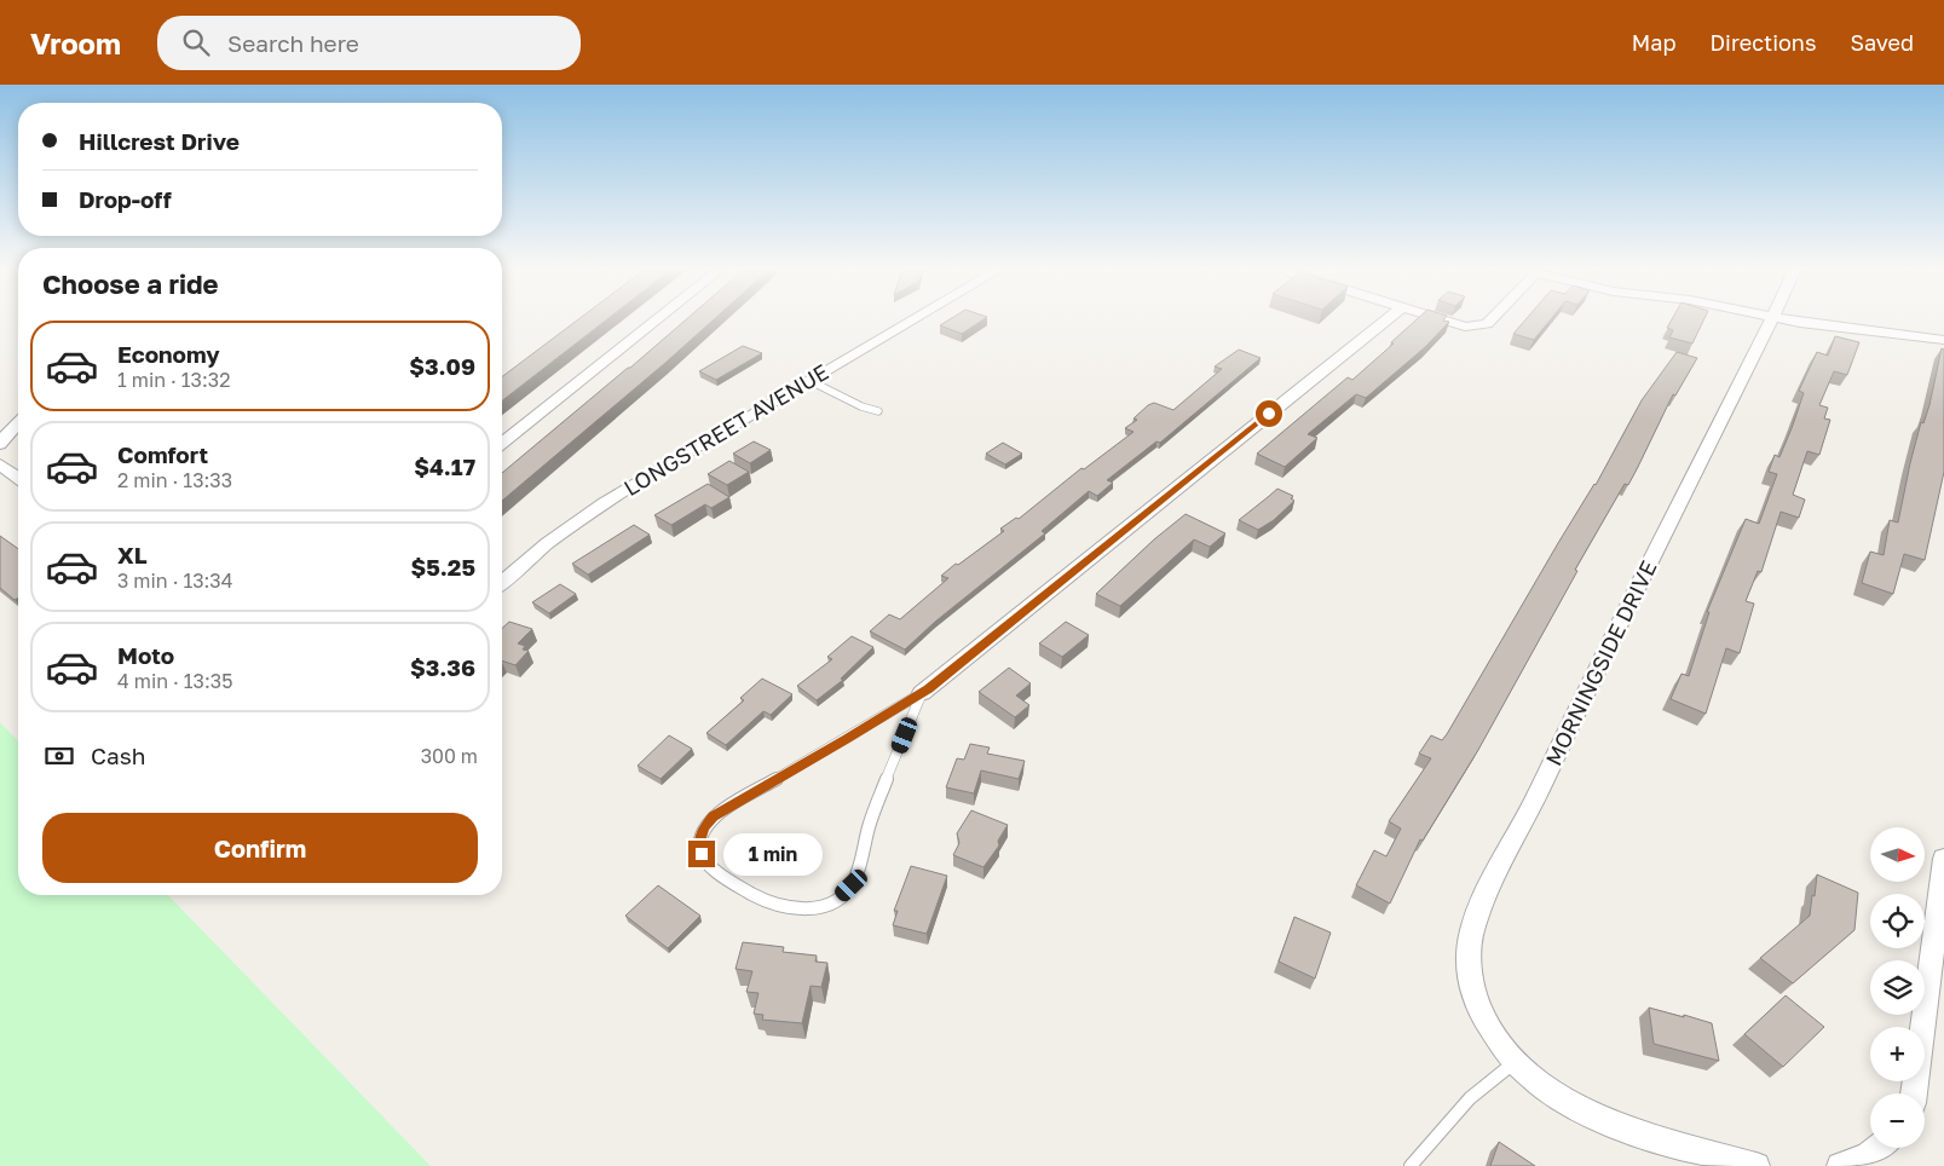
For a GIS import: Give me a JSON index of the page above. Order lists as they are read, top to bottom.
{
  "streets": {
    "street": ["LONGSTREET AVENUE", "MORNINGSIDE DRIVE"]
  },
  "north": "right",
  "page": {
    "header": "Vroom",
    "search": "Search here",
    "nav": ["Map", "Directions", "Saved"],
    "banner": ["Hillcrest Drive", "Drop-off"],
    "heading": "Choose a ride",
    "list": [
      {
        "name": "Economy",
        "note": "1 min · 13:32",
        "value": "$3.09"
      },
      {
        "name": "Comfort",
        "note": "2 min · 13:33",
        "value": "$4.17"
      },
      {
        "name": "XL",
        "note": "3 min · 13:34",
        "value": "$5.25"
      },
      {
        "name": "Moto",
        "note": "4 min · 13:35",
        "value": "$3.36"
      }
    ],
    "pay": ["Cash", "300 m"],
    "buttons": "Confirm",
    "map_buttons": ["+", "−"],
    "bubble": "1 min"
  }
}
